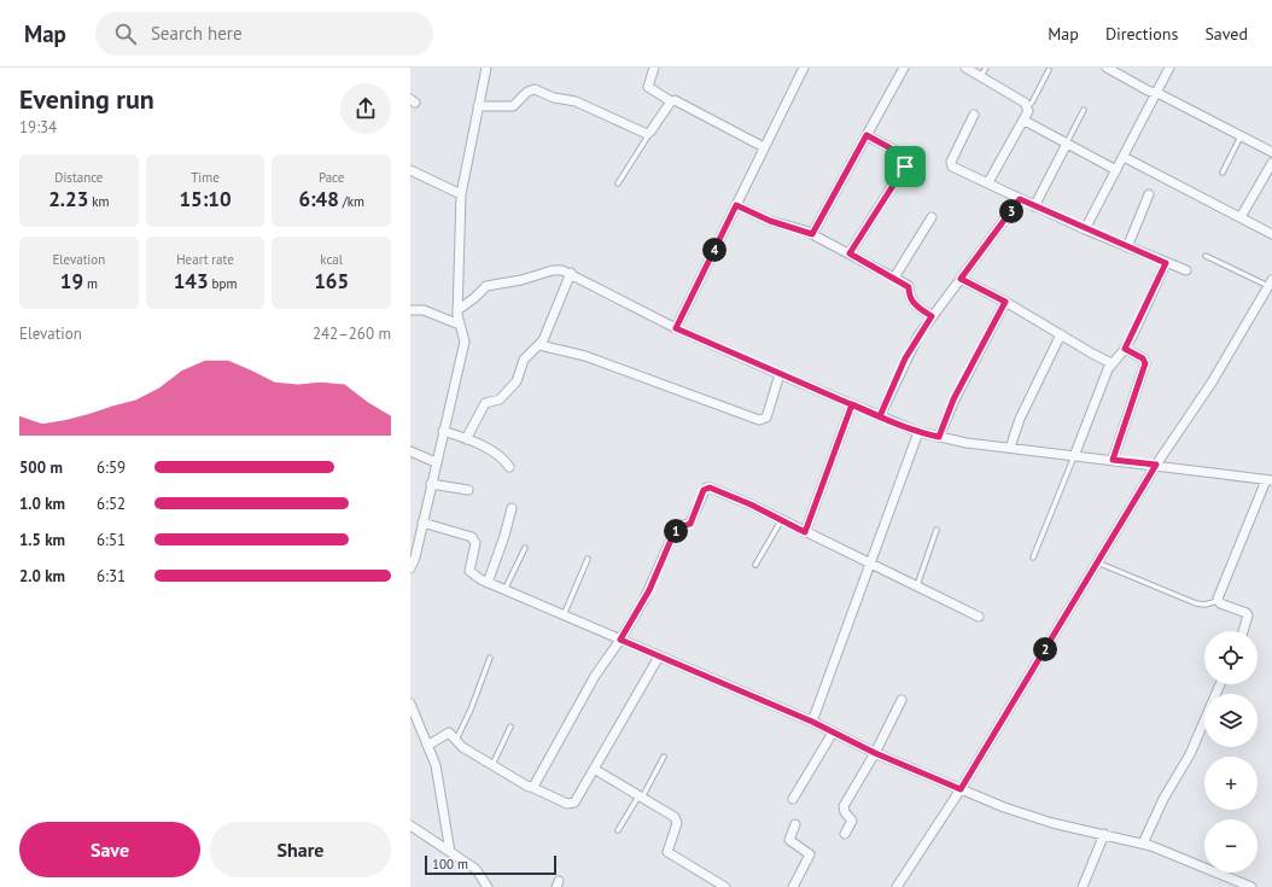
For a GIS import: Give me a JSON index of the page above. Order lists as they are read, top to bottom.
{
  "scale_bar": "100 m",
  "page": {
    "header": "Map",
    "search": "Search here",
    "nav": ["Map", "Directions", "Saved"],
    "heading": ["Evening run", "19:34"],
    "stats": [
      ["Distance", "2.23 km"],
      ["Time", "15:10"],
      ["Pace", "6:48 /km"],
      ["Elevation", "19 m"],
      ["Heart rate", "143 bpm"],
      ["kcal", "165"]
    ],
    "pins": [
      "3",
      "4",
      "1",
      "2"
    ],
    "chart": ["Elevation", "242–260 m"],
    "list": [
      {
        "name": "500 m",
        "note": "6:59"
      },
      {
        "name": "1.0 km",
        "note": "6:52"
      },
      {
        "name": "1.5 km",
        "note": "6:51"
      },
      {
        "name": "2.0 km",
        "note": "6:31"
      }
    ],
    "map_buttons": ["+", "−"],
    "buttons": ["Save", "Share"],
    "scale": "100 m"
  }
}
